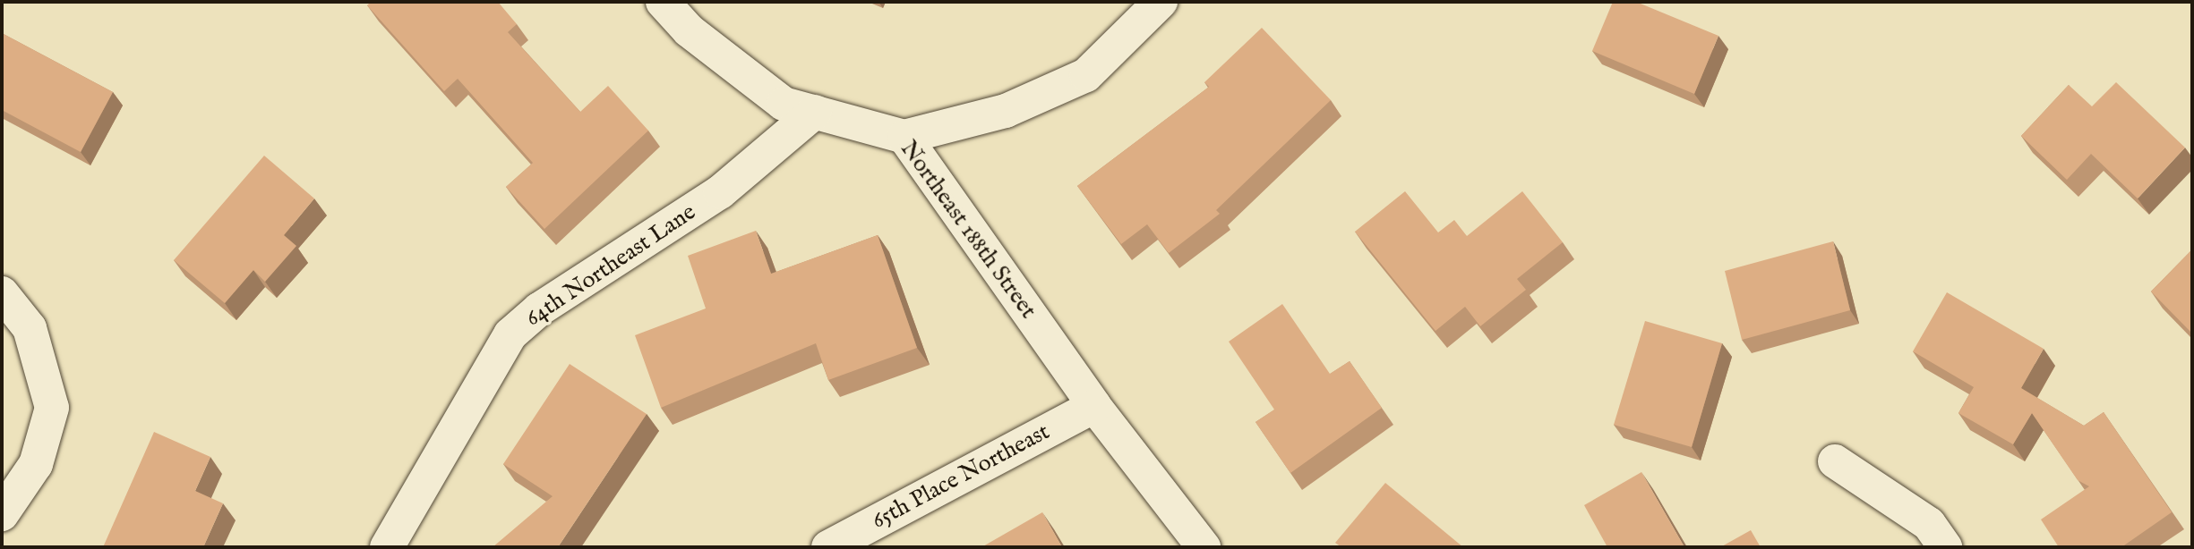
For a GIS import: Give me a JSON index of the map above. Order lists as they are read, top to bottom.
{
  "streets": {
    "street": ["Northeast 188th Street", "64th Northeast Lane", "65th Place Northeast"]
  },
  "crossings": [
    ["Northeast 188th Street", "64th Northeast Lane"],
    ["Northeast 188th Street", "65th Place Northeast"]
  ]
}
